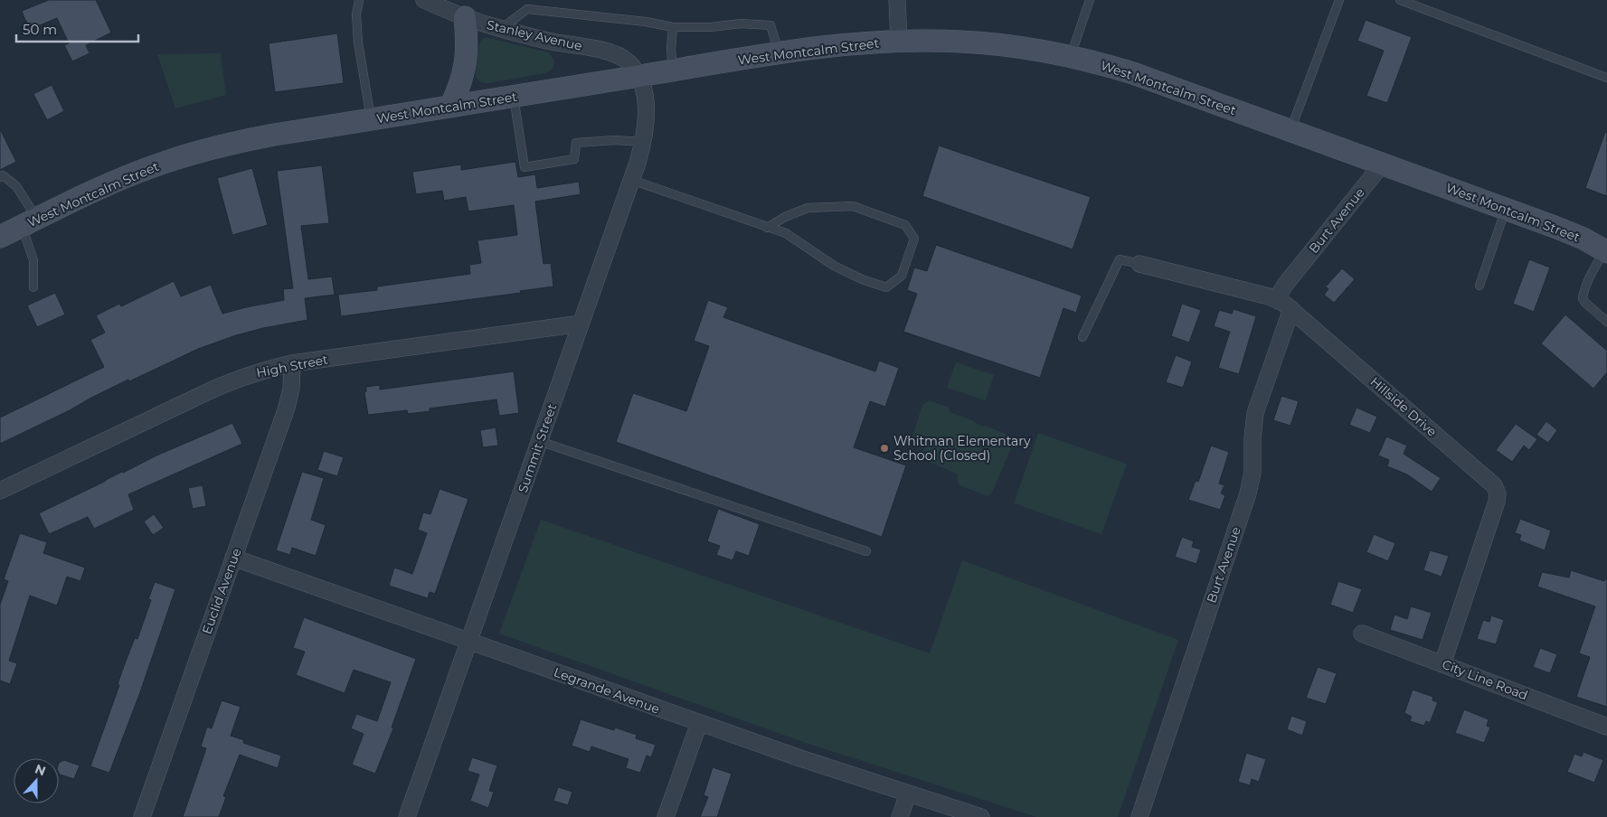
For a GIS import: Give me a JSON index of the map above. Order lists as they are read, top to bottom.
{
  "streets": {
    "main road": ["West Montcalm Street"],
    "street": [
      "Stanley Avenue",
      "Burt Avenue",
      "High Street",
      "Hillside Drive",
      "Summit Street",
      "Euclid Avenue",
      "City Line Road",
      "Legrande Avenue"
    ]
  },
  "crossings": [
    ["Stanley Avenue", "West Montcalm Street"],
    ["Stanley Avenue", "Summit Street"],
    ["West Montcalm Street", "Burt Avenue"],
    ["West Montcalm Street", "Summit Street"],
    ["Burt Avenue", "Hillside Drive"],
    ["High Street", "Summit Street"],
    ["High Street", "Euclid Avenue"],
    ["Hillside Drive", "City Line Road"],
    ["Summit Street", "Legrande Avenue"],
    ["Euclid Avenue", "Legrande Avenue"]
  ],
  "places": ["Whitman Elementary School (Closed)"],
  "scale_bar": "50 m",
  "north": "top"
}
